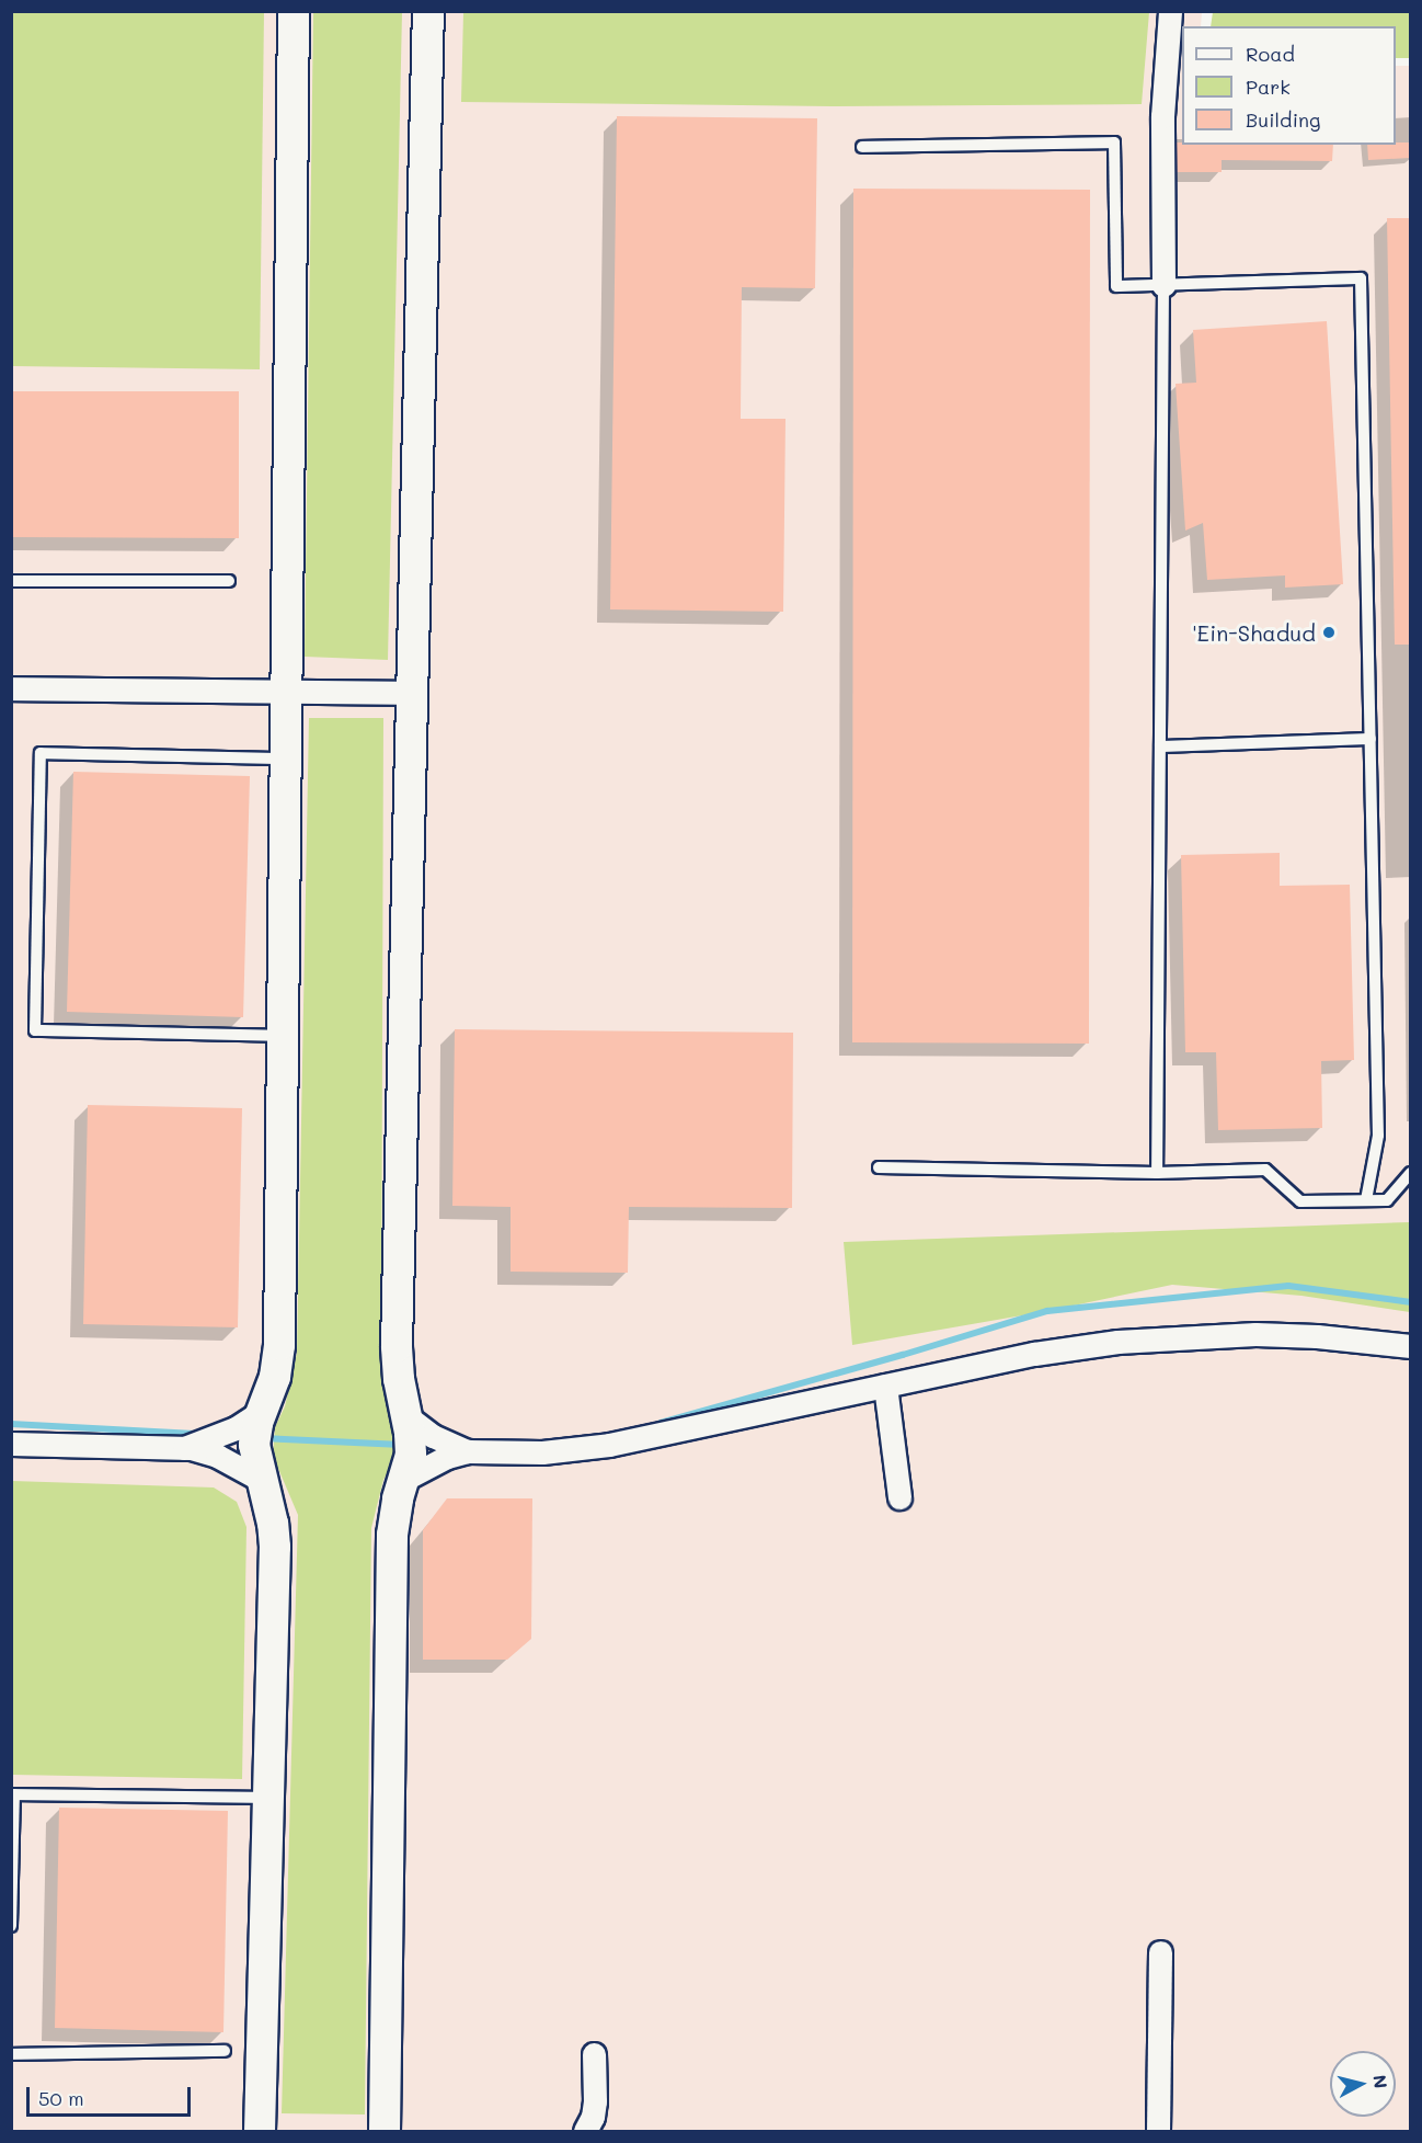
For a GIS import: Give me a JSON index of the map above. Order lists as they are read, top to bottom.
{
  "places": ["'Ein-Shadud"],
  "legend": ["Road", "Park", "Building"],
  "scale_bar": "50 m",
  "north": "right"
}
